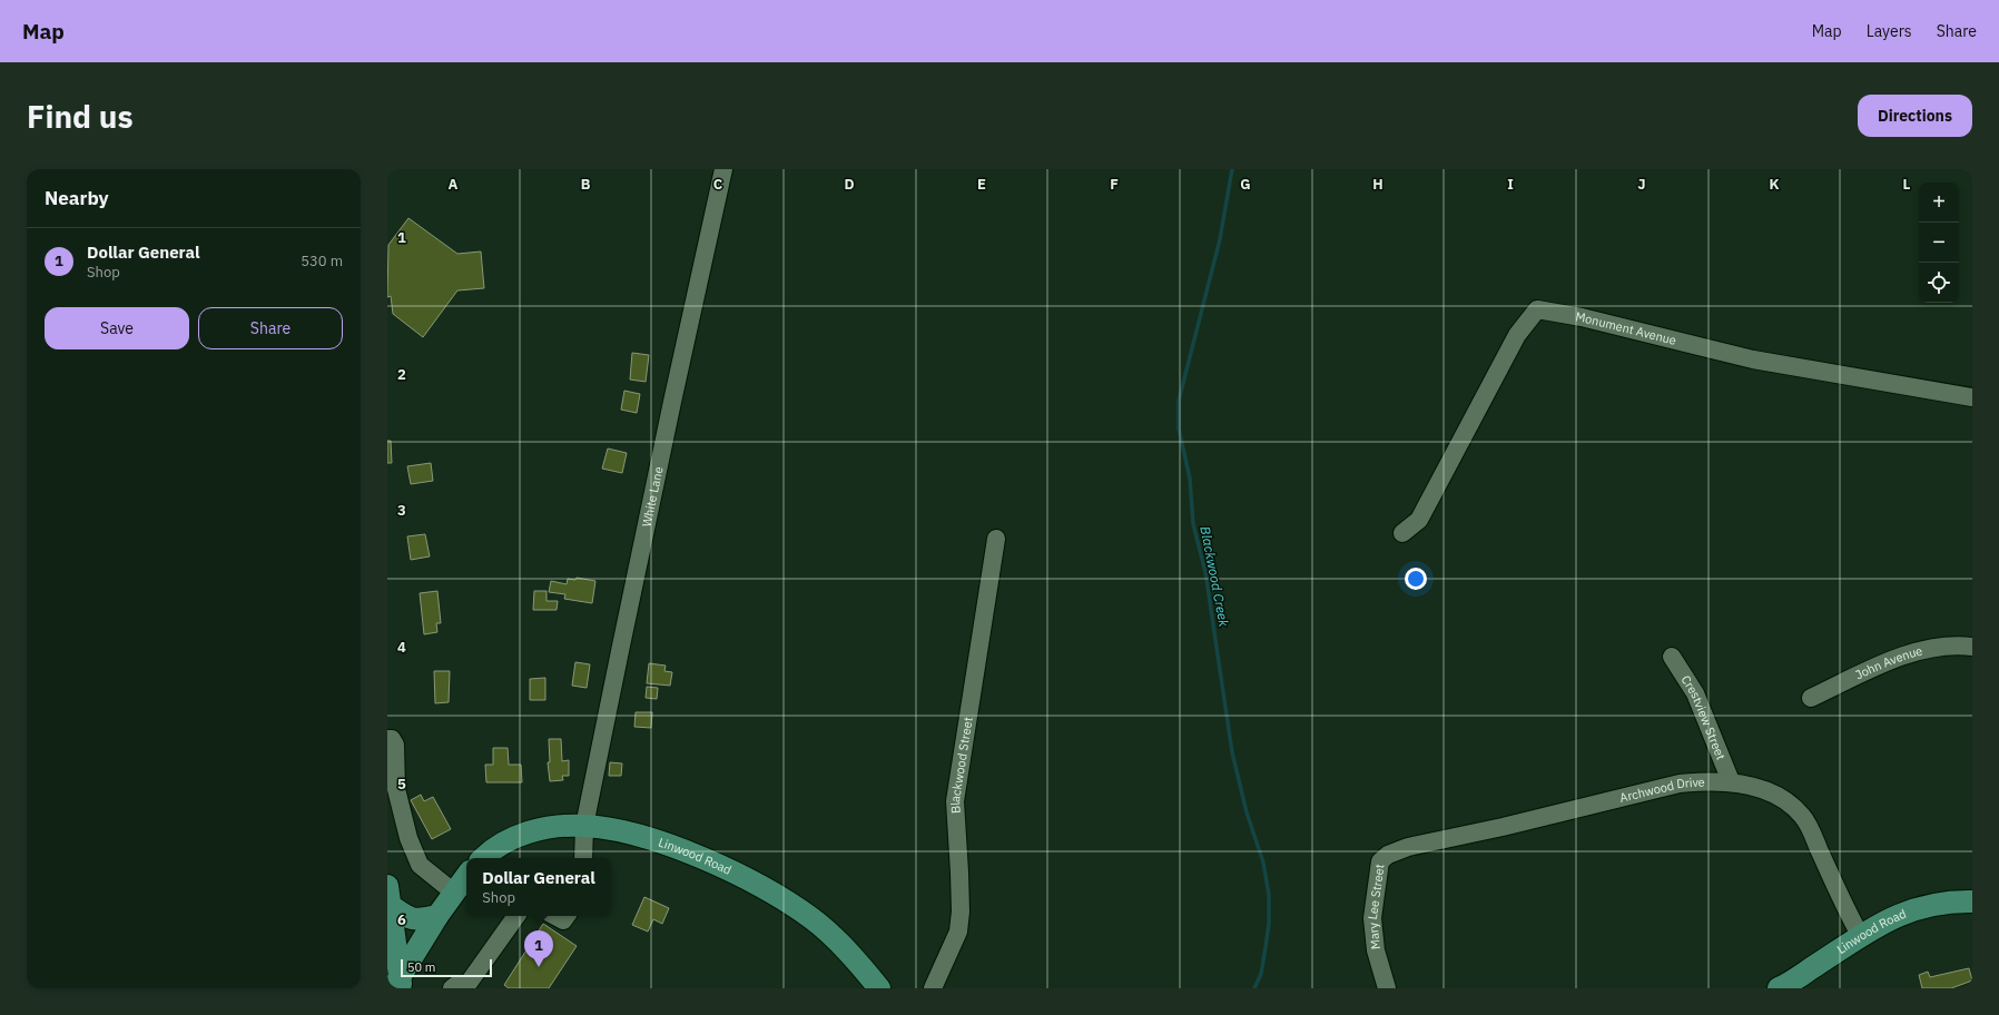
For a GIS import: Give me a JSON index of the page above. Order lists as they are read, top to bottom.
{
  "streets": {
    "main road": ["Linwood Road"],
    "street": [
      "Monument Avenue",
      "White Lane",
      "John Avenue",
      "Crestview Street",
      "Blackwood Street",
      "Archwood Drive",
      "Mary Lee Street"
    ]
  },
  "crossings": [
    ["White Lane", "Linwood Road"],
    ["Crestview Street", "Archwood Drive"],
    ["Archwood Drive", "Linwood Road"],
    ["Archwood Drive", "Mary Lee Street"]
  ],
  "water": ["Blackwood Creek"],
  "scale_bar": "50 m",
  "page": {
    "header": "Map",
    "nav": ["Map", "Layers", "Share"],
    "buttons": [
      "Directions",
      ["Save", "Share"]
    ],
    "title": "Find us",
    "heading": "Nearby",
    "map_buttons": ["+", "−"],
    "list": [
      {
        "mark": "1",
        "name": "Dollar General",
        "note": "Shop",
        "value": "530 m"
      }
    ],
    "popup": ["Dollar General", "Shop"],
    "pins": "1",
    "scale": "50 m"
  },
  "grid": {
    "columns": [
      "A",
      "B",
      "C",
      "D",
      "E",
      "F",
      "G",
      "H",
      "I",
      "J",
      "K",
      "L"
    ],
    "rows": [
      "1",
      "2",
      "3",
      "4",
      "5",
      "6"
    ]
  }
}
